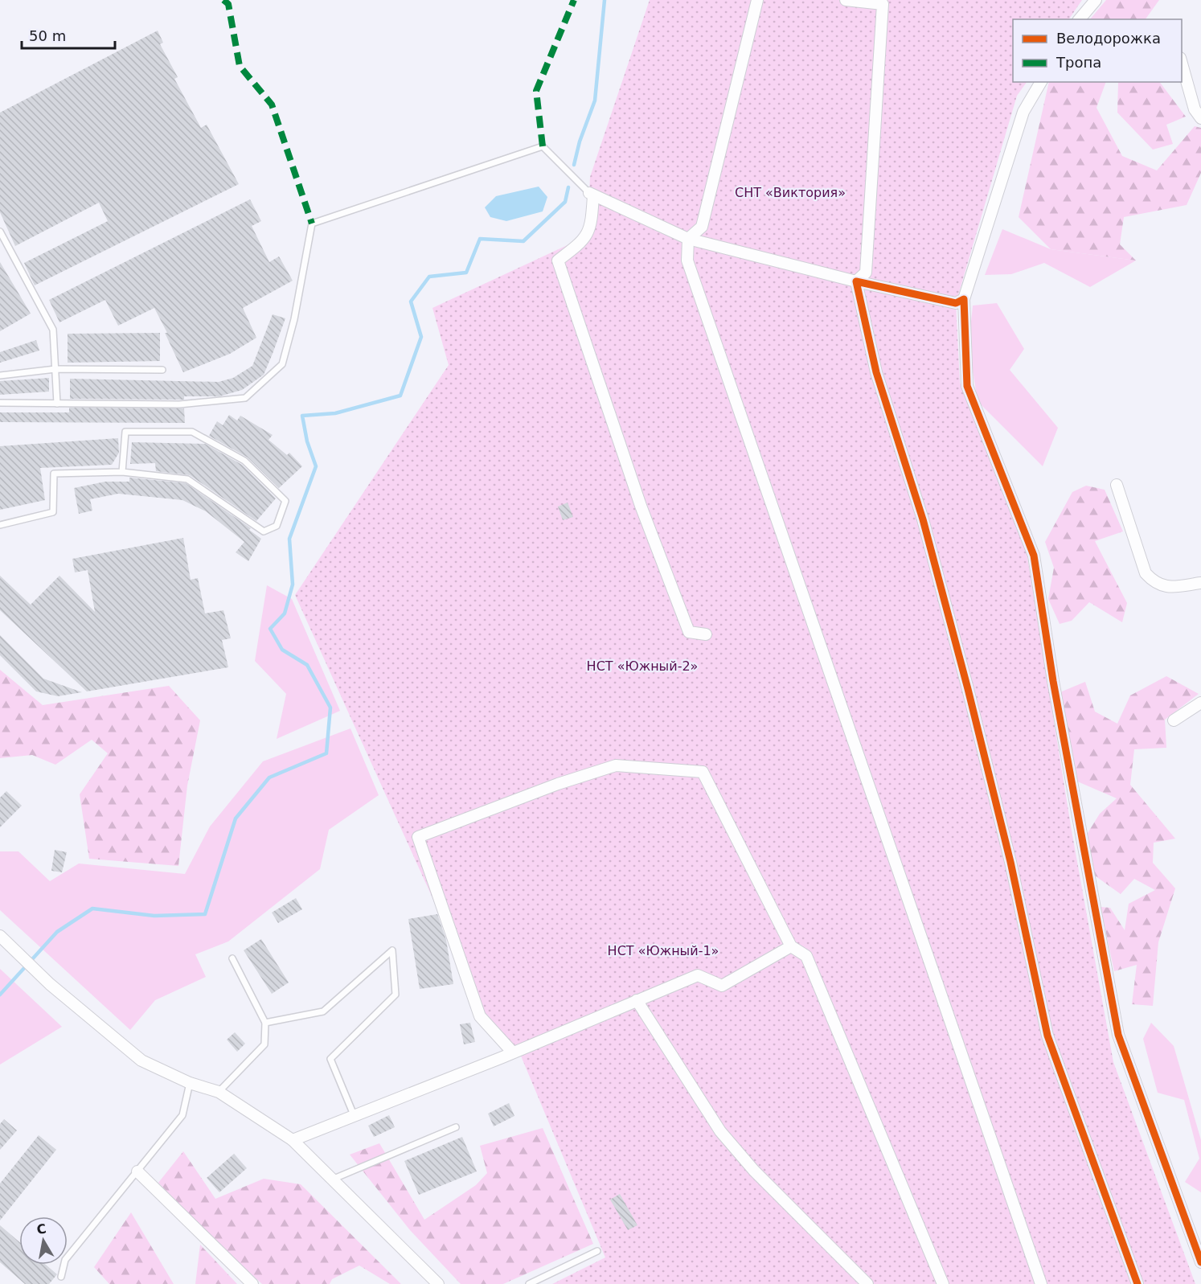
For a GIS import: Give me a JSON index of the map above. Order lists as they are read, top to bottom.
{
  "parks": ["СНТ «Виктория»", "НСТ «Южный-2»", "НСТ «Южный-1»"],
  "legend": ["Велодорожка", "Тропа"],
  "scale_bar": "50 m",
  "north": "top"
}
